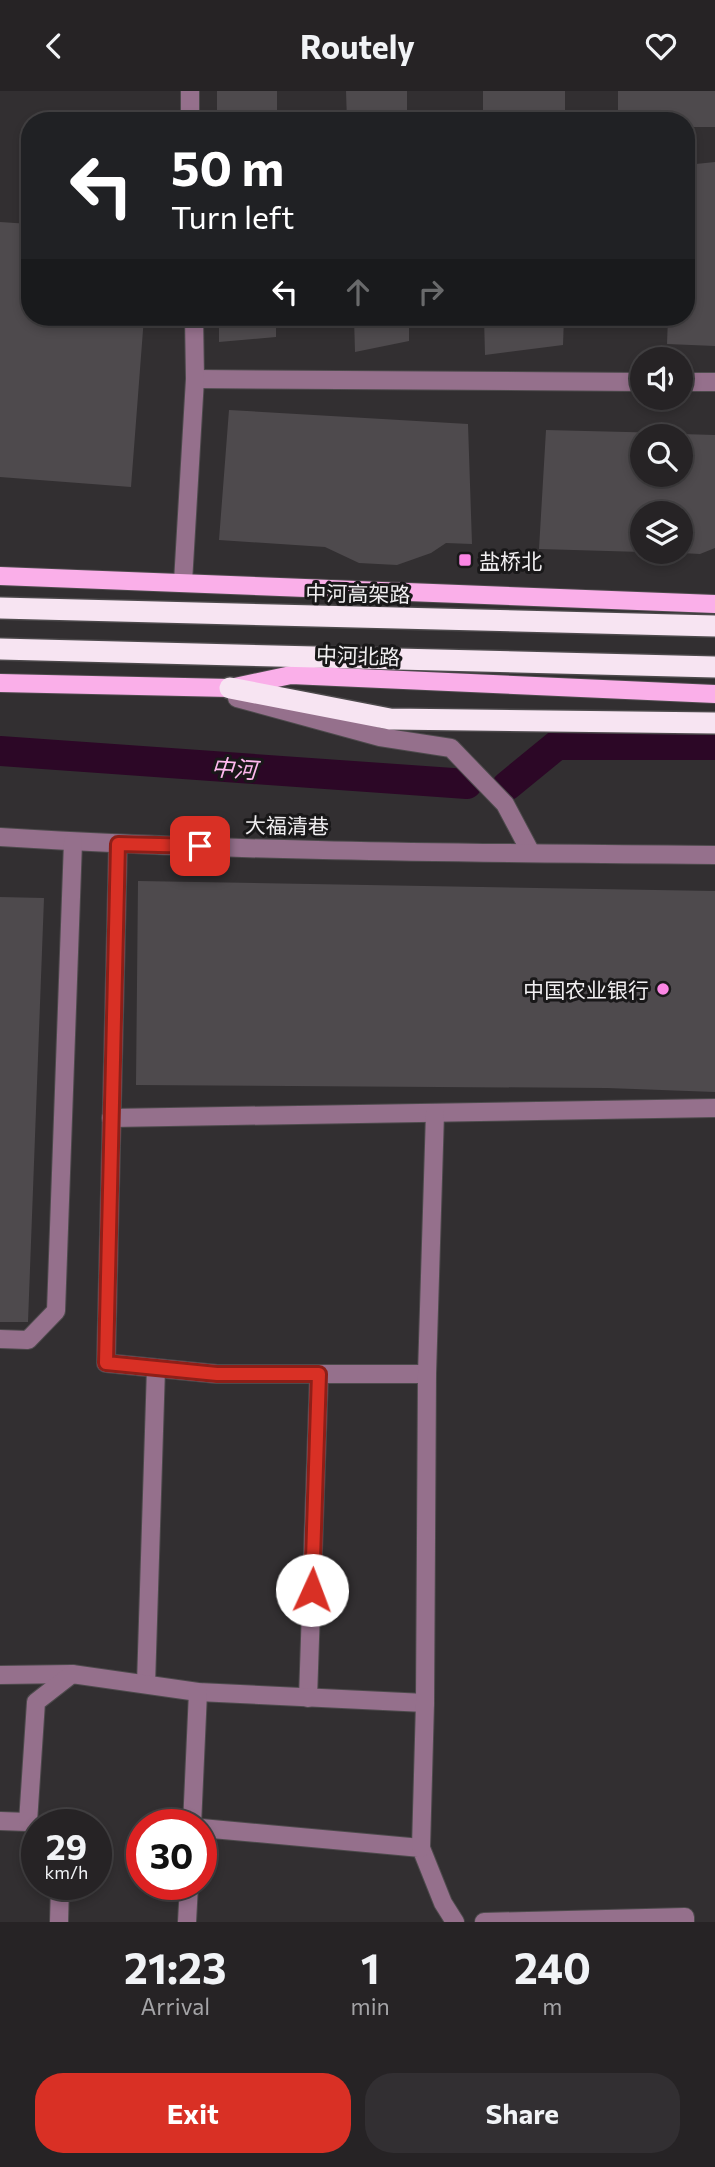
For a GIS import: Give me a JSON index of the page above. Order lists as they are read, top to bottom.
{
  "streets": {
    "highway": ["中河高架路"],
    "main road": ["中河北路"],
    "street": ["大福清巷"]
  },
  "water": ["中河"],
  "places": {
    "transit": ["盐桥北"],
    "other": ["中国农业银行"]
  },
  "page": {
    "header": "Routely",
    "turn": ["50 m", "Turn left"],
    "speed": "29 km/h",
    "limit": "30",
    "eta": [
      "21:23",
      "Arrival",
      "1",
      "min",
      "240",
      "m"
    ],
    "buttons": ["Exit", "Share"]
  }
}
